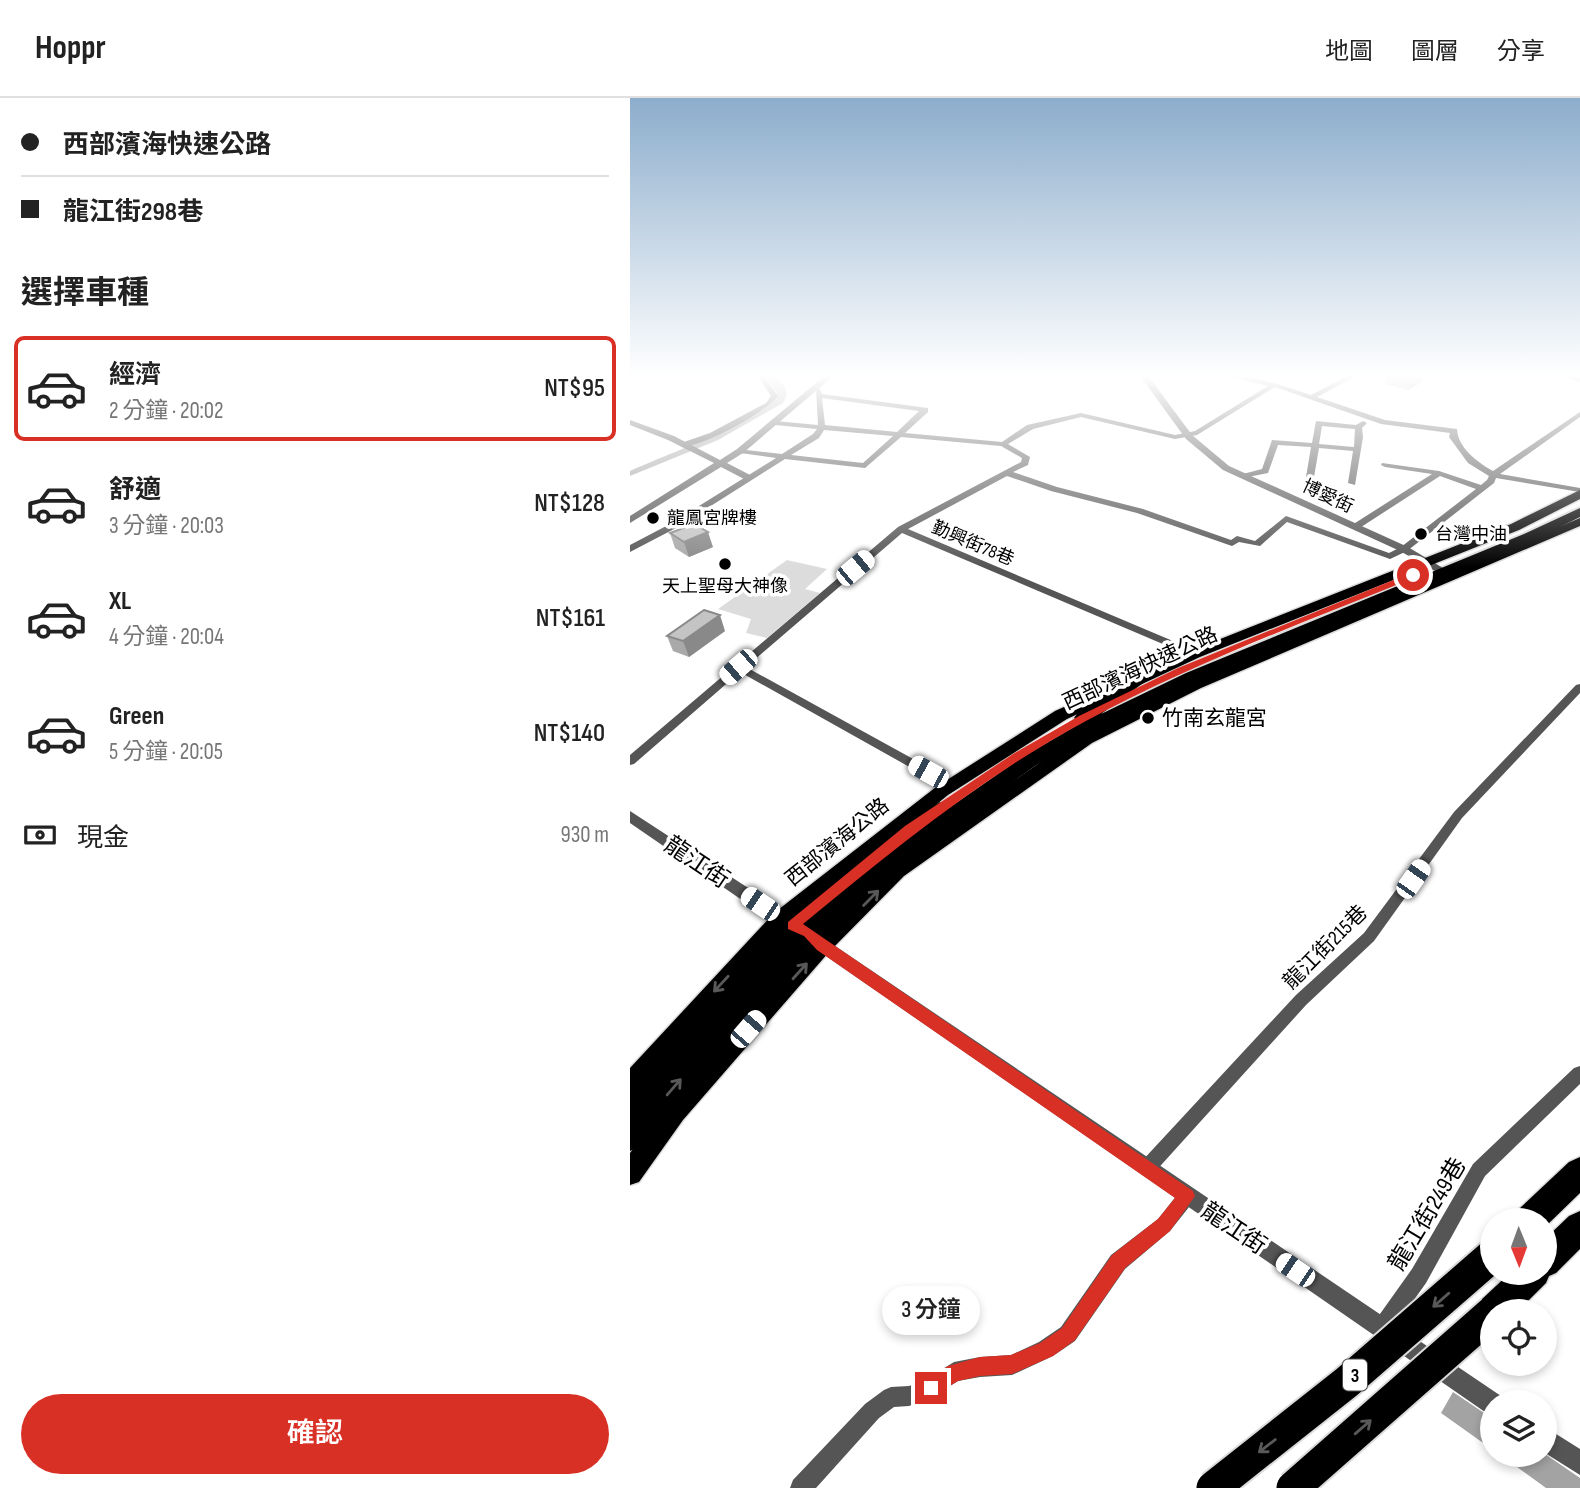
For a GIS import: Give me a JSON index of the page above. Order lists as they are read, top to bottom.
{
  "streets": {
    "highway": ["西部濱海快速公路", "3"],
    "main road": ["西部濱海公路"],
    "street": [
      "博愛街",
      "勤興街78巷",
      "龍江街",
      "龍江街215巷",
      "龍江街249巷"
    ]
  },
  "crossings": [
    ["博愛街", "西部濱海快速公路"],
    ["博愛街", "西部濱海公路"],
    ["勤興街78巷", "西部濱海公路"],
    ["西部濱海快速公路", "西部濱海公路"],
    ["西部濱海快速公路", "龍江街"],
    ["西部濱海公路", "龍江街"],
    ["龍江街", "龍江街215巷"],
    ["龍江街", "龍江街249巷"]
  ],
  "places": [
    "龍鳳宮牌樓",
    "台灣中油",
    "天上聖母大神像",
    "竹南玄龍宮"
  ],
  "north": "bottom",
  "page": {
    "header": "Hoppr",
    "nav": ["地圖", "圖層", "分享"],
    "banner": ["西部濱海快速公路", "龍江街298巷"],
    "heading": "選擇車種",
    "list": [
      {
        "name": "經濟",
        "note": "2 分鐘 · 20:02",
        "value": "NT$95"
      },
      {
        "name": "舒適",
        "note": "3 分鐘 · 20:03",
        "value": "NT$128"
      },
      {
        "name": "XL",
        "note": "4 分鐘 · 20:04",
        "value": "NT$161"
      },
      {
        "name": "Green",
        "note": "5 分鐘 · 20:05",
        "value": "NT$140"
      }
    ],
    "pay": ["現金", "930 m"],
    "bubble": "3 分鐘",
    "buttons": "確認"
  }
}
